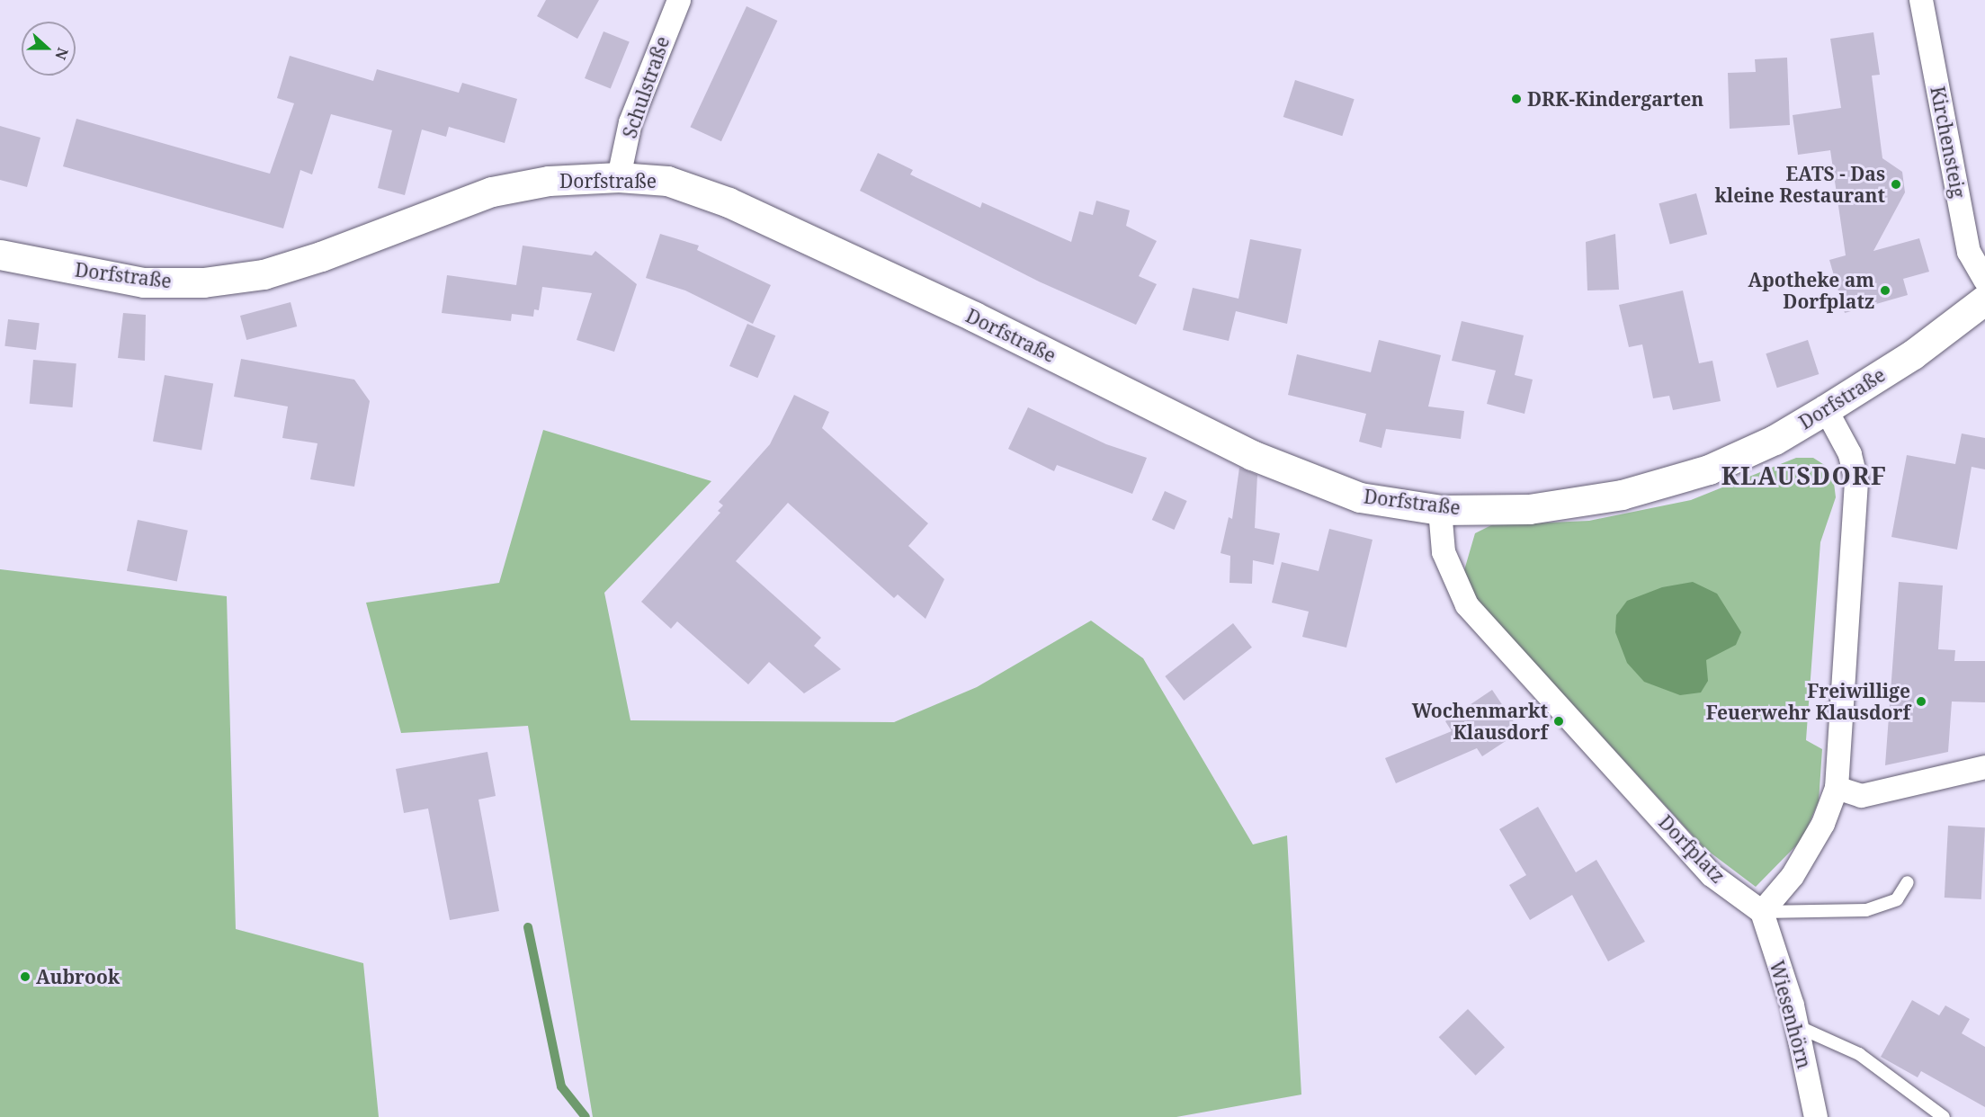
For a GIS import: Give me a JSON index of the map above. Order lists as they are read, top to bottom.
{
  "streets": {
    "street": [
      "Schulstraße",
      "Kirchensteig",
      "Dorfstraße",
      "Dorfplatz",
      "Wiesenhörn"
    ]
  },
  "crossings": [
    ["Schulstraße", "Dorfstraße"],
    ["Dorfstraße", "Dorfplatz"],
    ["Dorfplatz", "Wiesenhörn"]
  ],
  "districts": ["KLAUSDORF"],
  "places": [
    "DRK-Kindergarten",
    "EATS - Das kleine Restaurant",
    "Apotheke am Dorfplatz",
    "Freiwillige Feuerwehr Klausdorf",
    "Wochenmarkt Klausdorf",
    "Aubrook"
  ],
  "north": "right"
}
